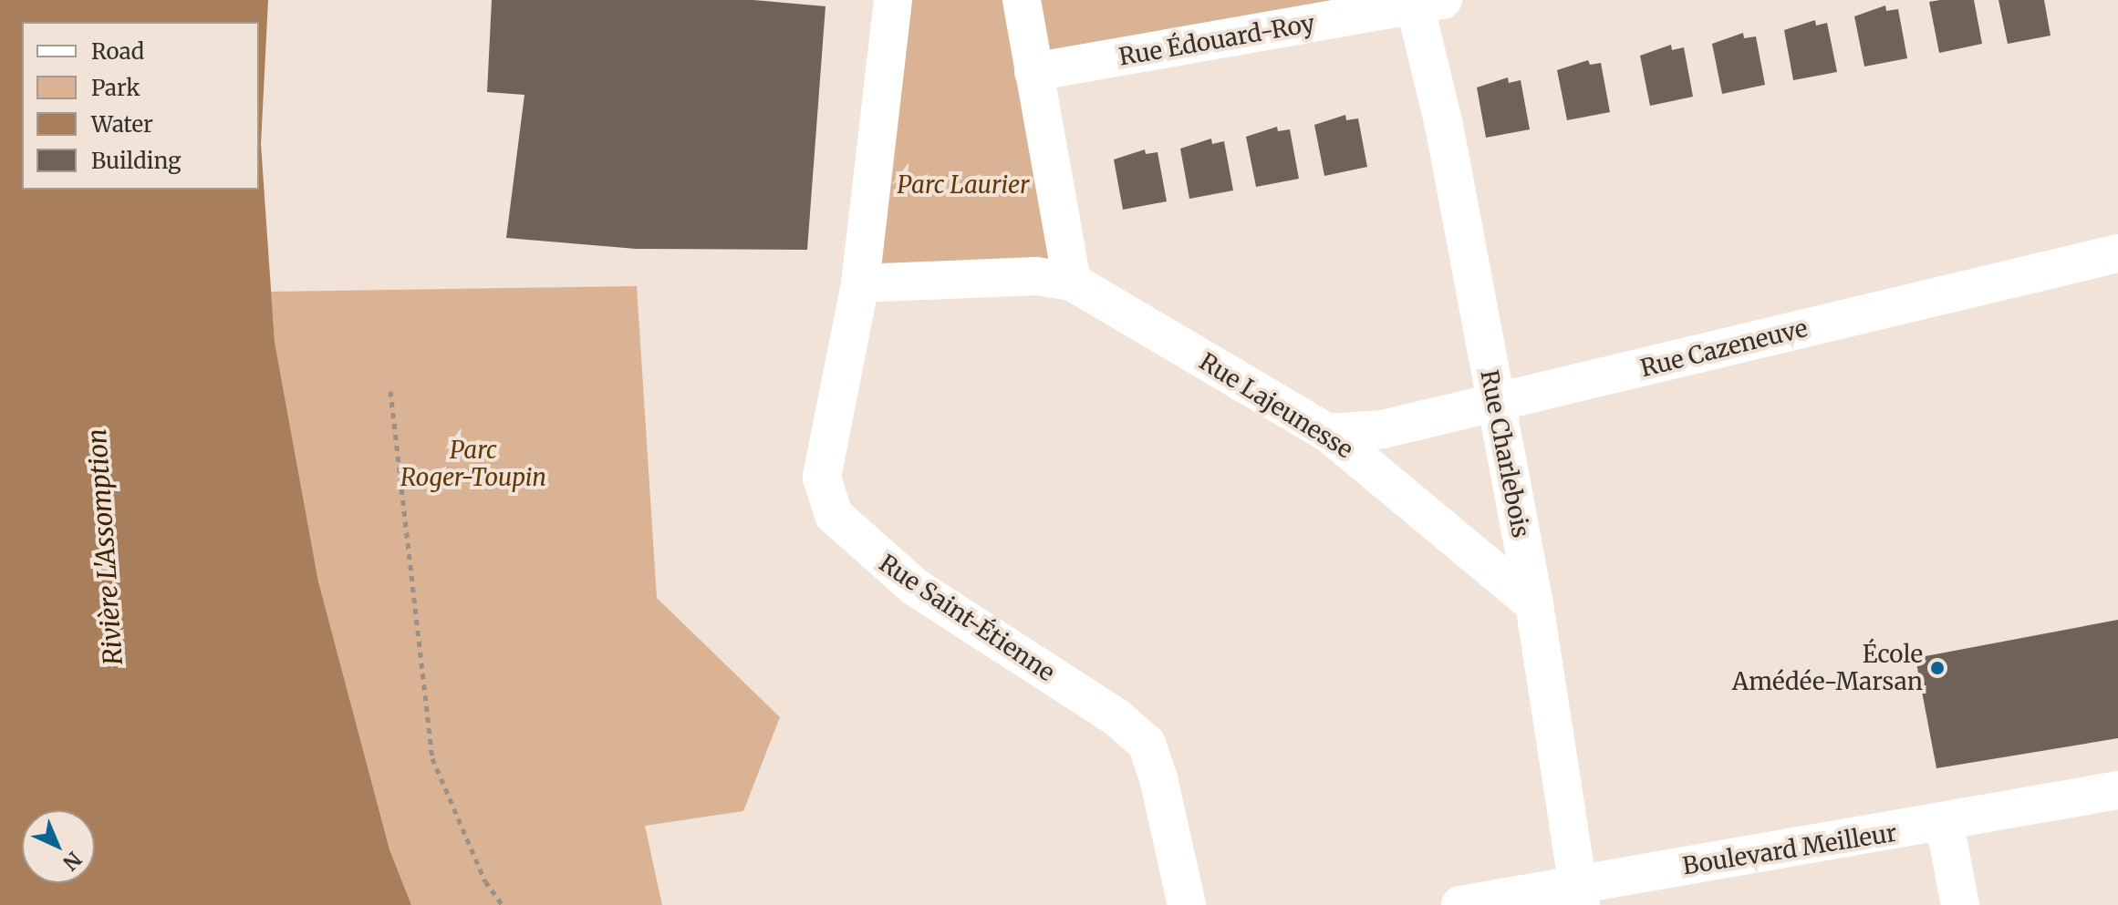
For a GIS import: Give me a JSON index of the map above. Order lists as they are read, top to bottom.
{
  "streets": {
    "street": [
      "Rue Édouard-Roy",
      "Rue Cazeneuve",
      "Rue Lajeunesse",
      "Rue Charlebois",
      "Rue Saint-Étienne",
      "Boulevard Meilleur"
    ]
  },
  "crossings": [
    ["Rue Édouard-Roy", "Rue Charlebois"],
    ["Rue Cazeneuve", "Rue Lajeunesse"],
    ["Rue Cazeneuve", "Rue Charlebois"],
    ["Rue Lajeunesse", "Rue Charlebois"],
    ["Rue Lajeunesse", "Rue Saint-Étienne"],
    ["Rue Charlebois", "Boulevard Meilleur"]
  ],
  "water": ["Rivière L'Assomption"],
  "parks": ["Parc Laurier", "Parc Roger-Toupin"],
  "places": ["École Amédée-Marsan"],
  "legend": [
    "Road",
    "Park",
    "Water",
    "Building"
  ],
  "north": "bottom right"
}
